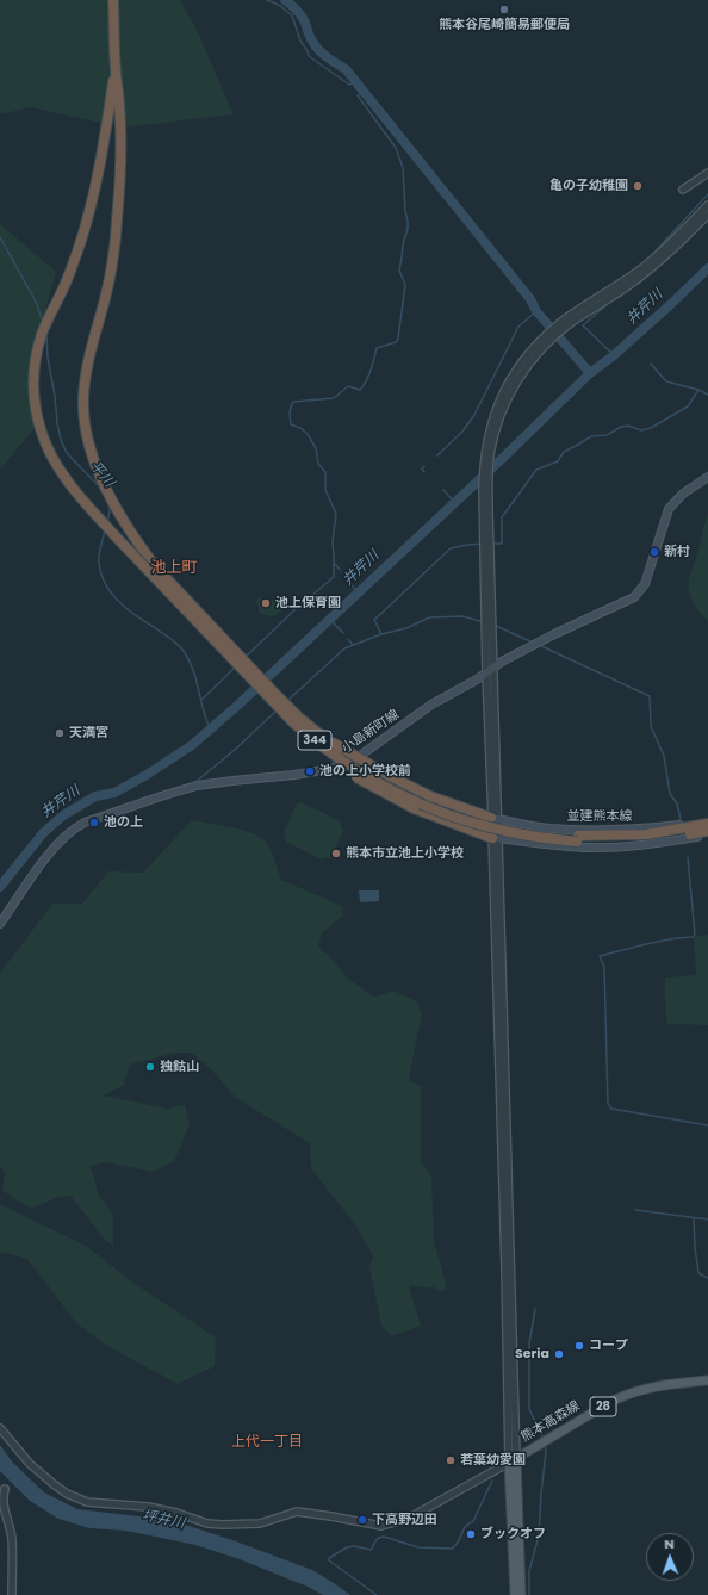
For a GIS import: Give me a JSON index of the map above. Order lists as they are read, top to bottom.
{
  "streets": {
    "highway": ["344"],
    "main road": [
      "小島新町線",
      "並建熊本線",
      "28",
      "熊本高森線"
    ]
  },
  "crossings": [
    ["344", "並建熊本線"]
  ],
  "districts": ["池上町", "上代一丁目"],
  "water": ["井芹川", "平川", "坪井川"],
  "places": [
    "熊本谷尾崎簡易郵便局",
    "亀の子幼稚園",
    "新村",
    "池上保育園",
    "天満宮",
    "池の上小学校前",
    "池の上",
    "熊本市立池上小学校",
    "独鈷山",
    "コープ",
    "Seria",
    "若葉幼愛園",
    "下高野辺田",
    "ブックオフ"
  ],
  "north": "top"
}
